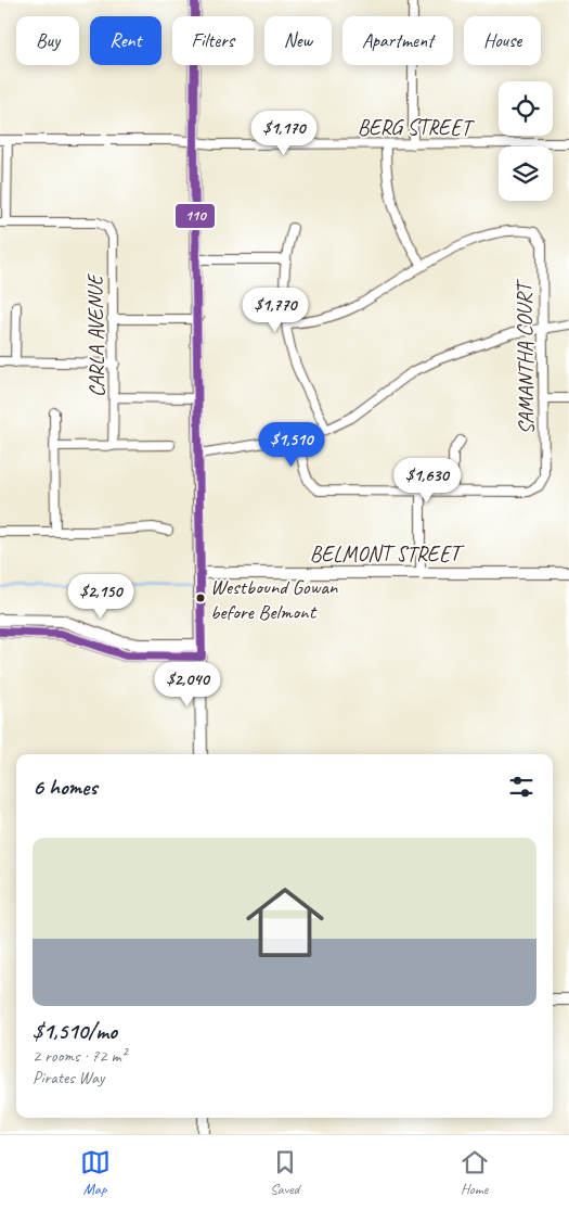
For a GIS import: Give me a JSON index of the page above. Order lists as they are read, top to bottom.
{
  "streets": {
    "street": [
      "BERG STREET",
      "CARLA AVENUE",
      "SAMANTHA COURT",
      "BELMONT STREET"
    ]
  },
  "places": ["Westbound Gowan before Belmont"],
  "lines": ["transit line 110"],
  "page": {
    "chip": [
      "Buy",
      "Rent",
      "Filters",
      "New",
      "Apartment",
      "House"
    ],
    "price": [
      "$1,170",
      "$1,770",
      "$1,510",
      "$1,630",
      "$2,150",
      "$2,040"
    ],
    "heading": "6 homes",
    "list": [
      {
        "name": "$1,510/mo",
        "note": "2 rooms · 72 m² · Pirates Way"
      }
    ],
    "tabs": ["Map", "Saved", "Home"]
  }
}
